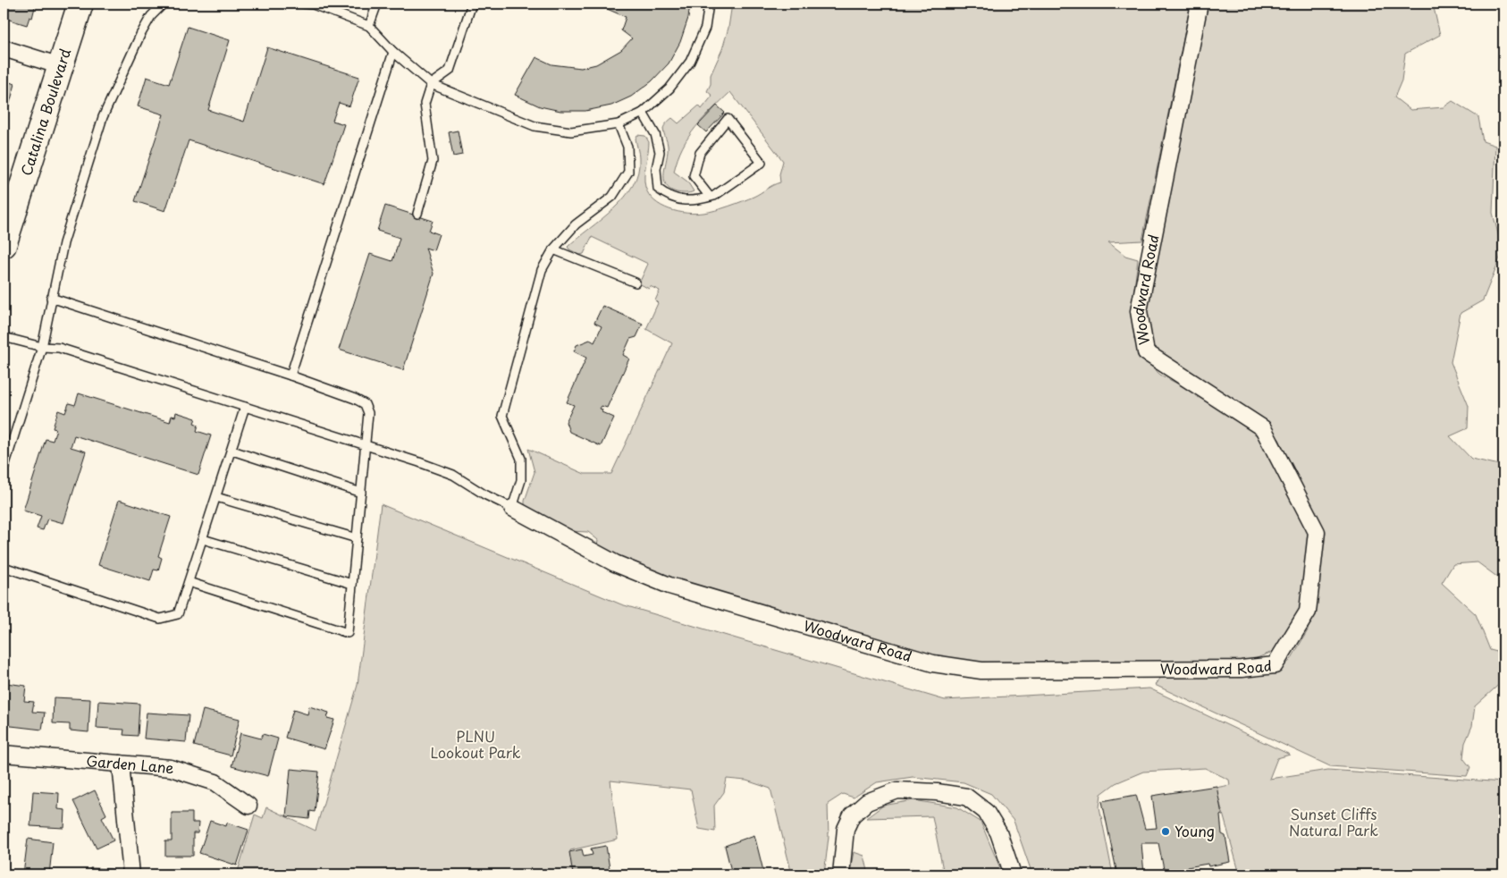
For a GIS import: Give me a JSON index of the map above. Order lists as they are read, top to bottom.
{
  "streets": {
    "main road": ["Catalina Boulevard"],
    "street": ["Woodward Road", "Garden Lane"]
  },
  "parks": ["PLNU Lookout Park", "Sunset Cliffs Natural Park"],
  "places": ["Young"]
}
